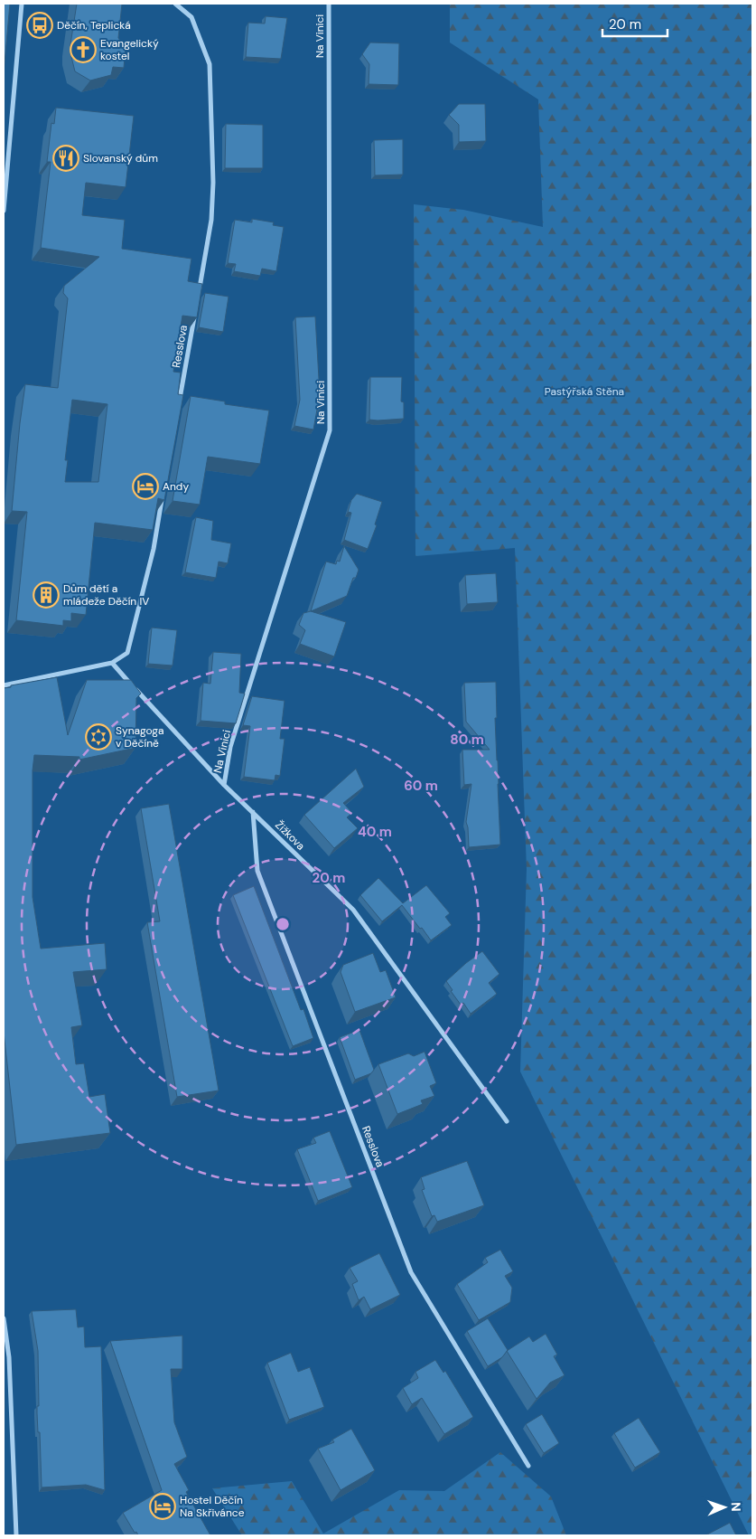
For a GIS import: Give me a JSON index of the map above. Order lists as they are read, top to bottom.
{
  "streets": {
    "street": ["Na Vinici", "Resslova", "Žižkova"]
  },
  "crossings": [
    ["Na Vinici", "Žižkova"],
    ["Resslova", "Žižkova"]
  ],
  "parks": ["Pastýřská Stěna"],
  "places": {
    "bus stop": ["Děčín, Teplická"],
    "church": ["Evangelický kostel"],
    "restaurant": ["Slovanský dům"],
    "hotel": ["Andy", "Hostel Děčín Na Skřivánce"],
    "building": ["Dům dětí a mládeže Děčín IV"],
    "synagogue": ["Synagoga v Děčíně"]
  },
  "scale_bar": "20 m",
  "north": "right",
  "rings": [
    "80 m",
    "60 m",
    "40 m",
    "20 m"
  ]
}
